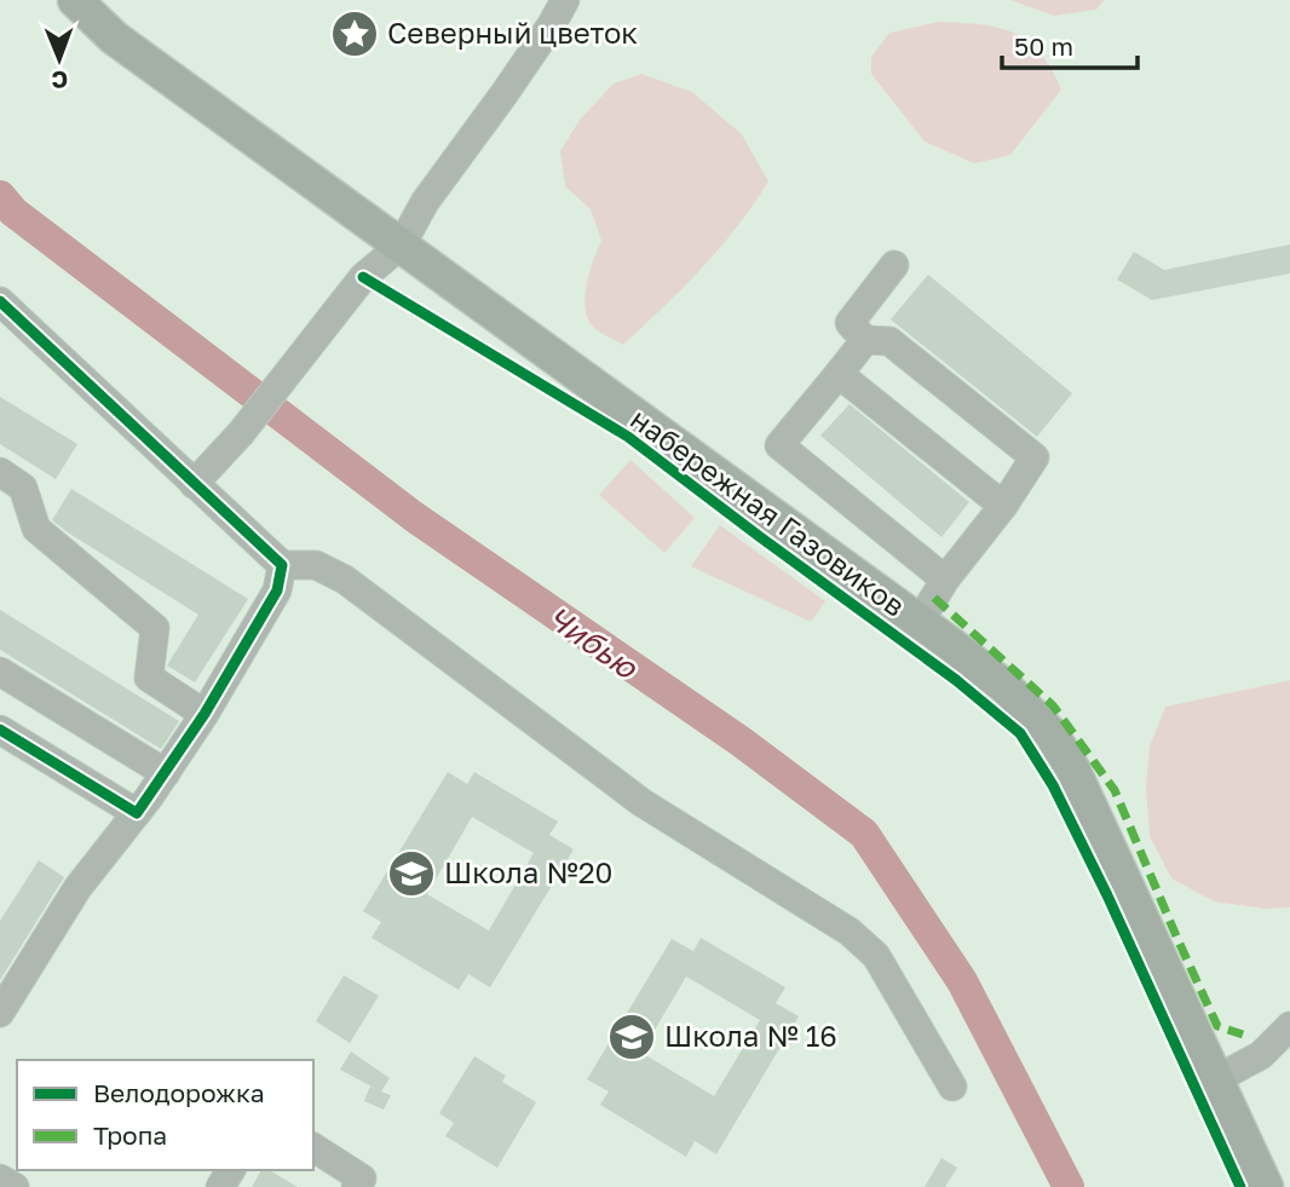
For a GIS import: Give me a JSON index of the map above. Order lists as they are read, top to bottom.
{
  "streets": {
    "main road": ["набережная Газовиков"]
  },
  "water": ["Чибью"],
  "places": {
    "place": ["Северный цветок"],
    "school or university": ["Школа №20", "Школа № 16"]
  },
  "legend": ["Велодорожка", "Тропа"],
  "scale_bar": "50 m",
  "north": "bottom"
}
